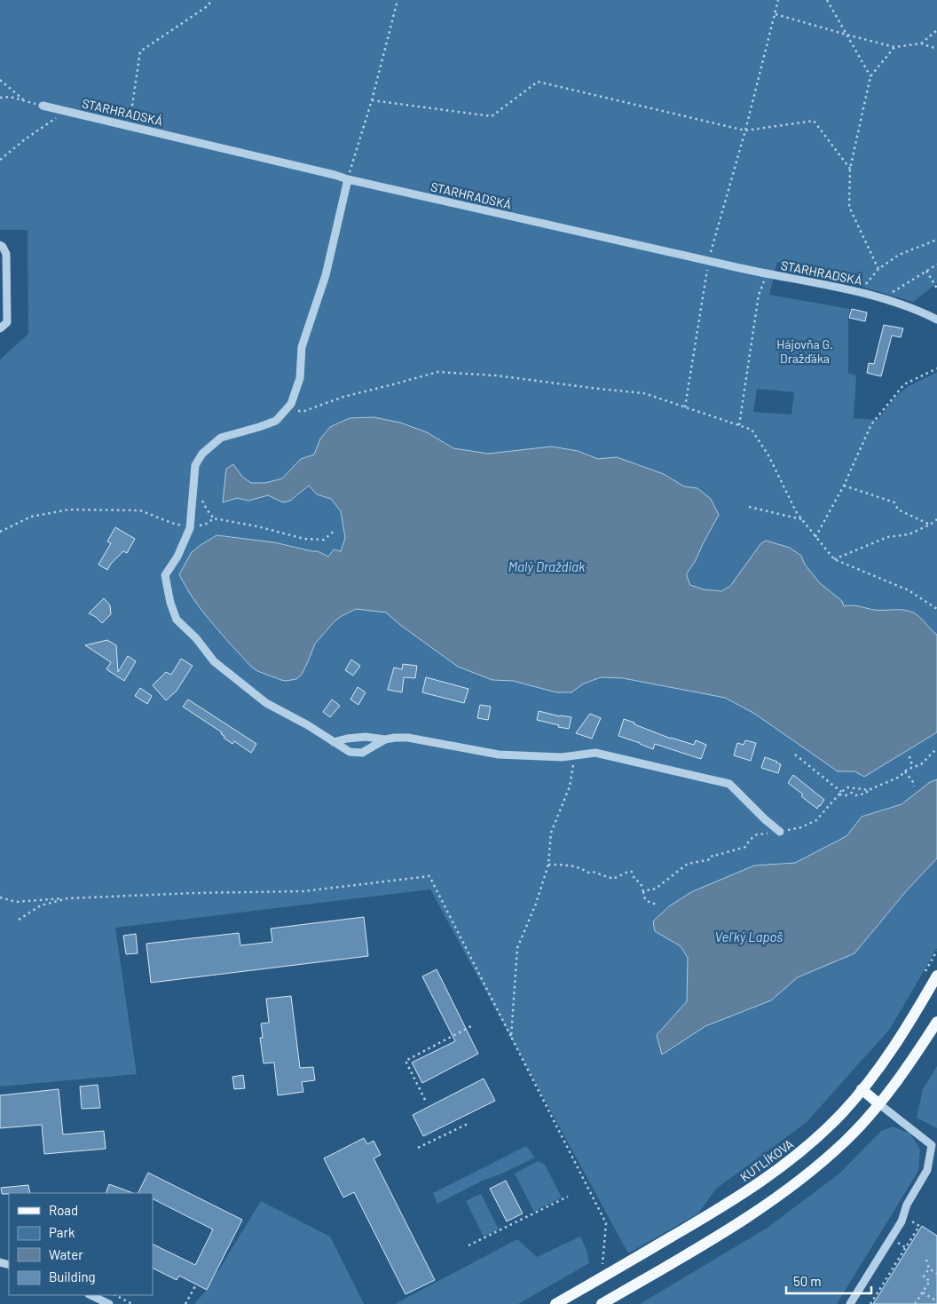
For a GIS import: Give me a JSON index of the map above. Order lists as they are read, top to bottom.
{
  "streets": {
    "main road": ["KUTLÍKOVA"],
    "street": ["STARHRADSKÁ"]
  },
  "water": ["Malý Draždiak", "Veľký Lapoš"],
  "parks": ["Hájovňa G. Dražďáka"],
  "legend": [
    "Road",
    "Park",
    "Water",
    "Building"
  ],
  "scale_bar": "50 m"
}
